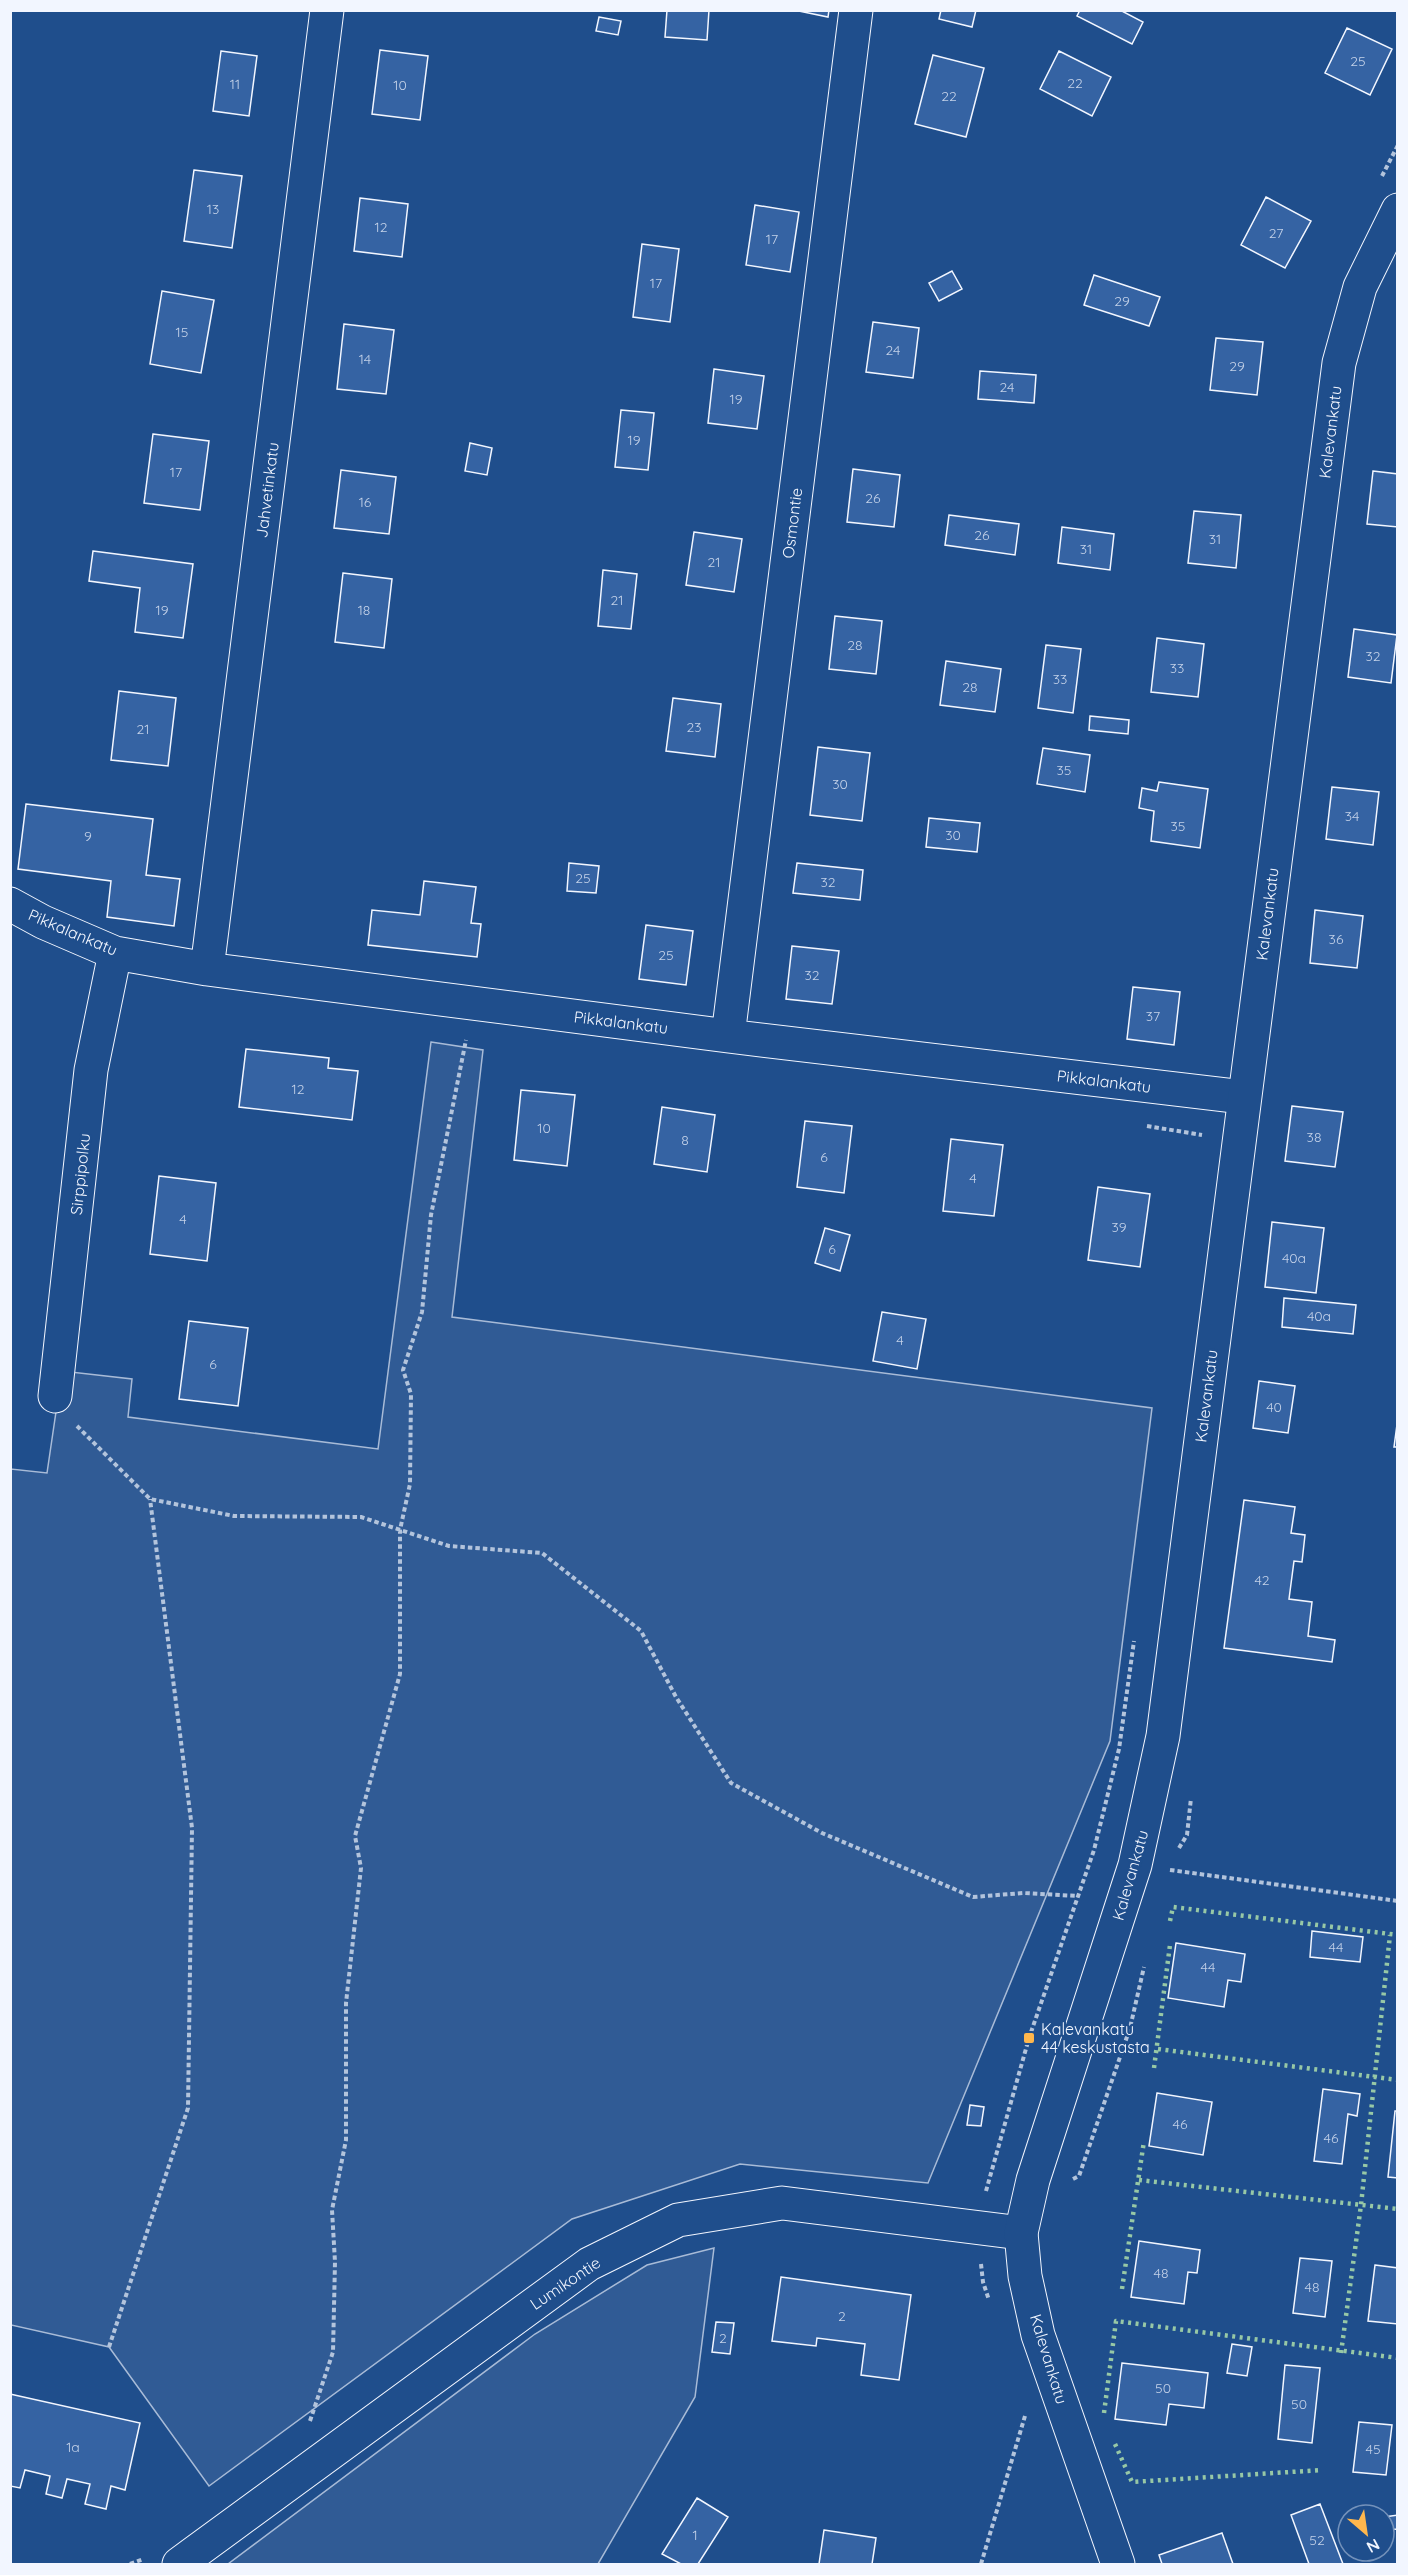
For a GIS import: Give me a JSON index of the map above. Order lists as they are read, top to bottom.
{
  "streets": {
    "street": [
      "Kalevankatu",
      "Jahvetinkatu",
      "Osmontie",
      "Pikkalankatu",
      "Sirppipolku",
      "Lumikontie"
    ]
  },
  "crossings": [
    ["Kalevankatu", "Pikkalankatu"],
    ["Kalevankatu", "Lumikontie"],
    ["Jahvetinkatu", "Pikkalankatu"],
    ["Osmontie", "Pikkalankatu"],
    ["Pikkalankatu", "Sirppipolku"]
  ],
  "places": {
    "transit": ["Kalevankatu 44 keskustasta"]
  },
  "house_numbers": [
    "25",
    "22",
    "11",
    "10",
    "22",
    "13",
    "12",
    "27",
    "17",
    "17",
    "29",
    "15",
    "24",
    "14",
    "29",
    "24",
    "19",
    "19",
    "17",
    "26",
    "16",
    "26",
    "31",
    "31",
    "21",
    "21",
    "19",
    "18",
    "28",
    "32",
    "33",
    "33",
    "28",
    "23",
    "21",
    "35",
    "30",
    "34",
    "35",
    "30",
    "9",
    "25",
    "32",
    "36",
    "25",
    "32",
    "37",
    "12",
    "10",
    "38",
    "8",
    "6",
    "4",
    "4",
    "39",
    "6",
    "40a",
    "40a",
    "4",
    "6",
    "40",
    "42",
    "44",
    "44",
    "46",
    "46",
    "48",
    "48",
    "2",
    "2",
    "50",
    "50",
    "1a",
    "45",
    "1",
    "52"
  ],
  "north": "bottom right"
}
